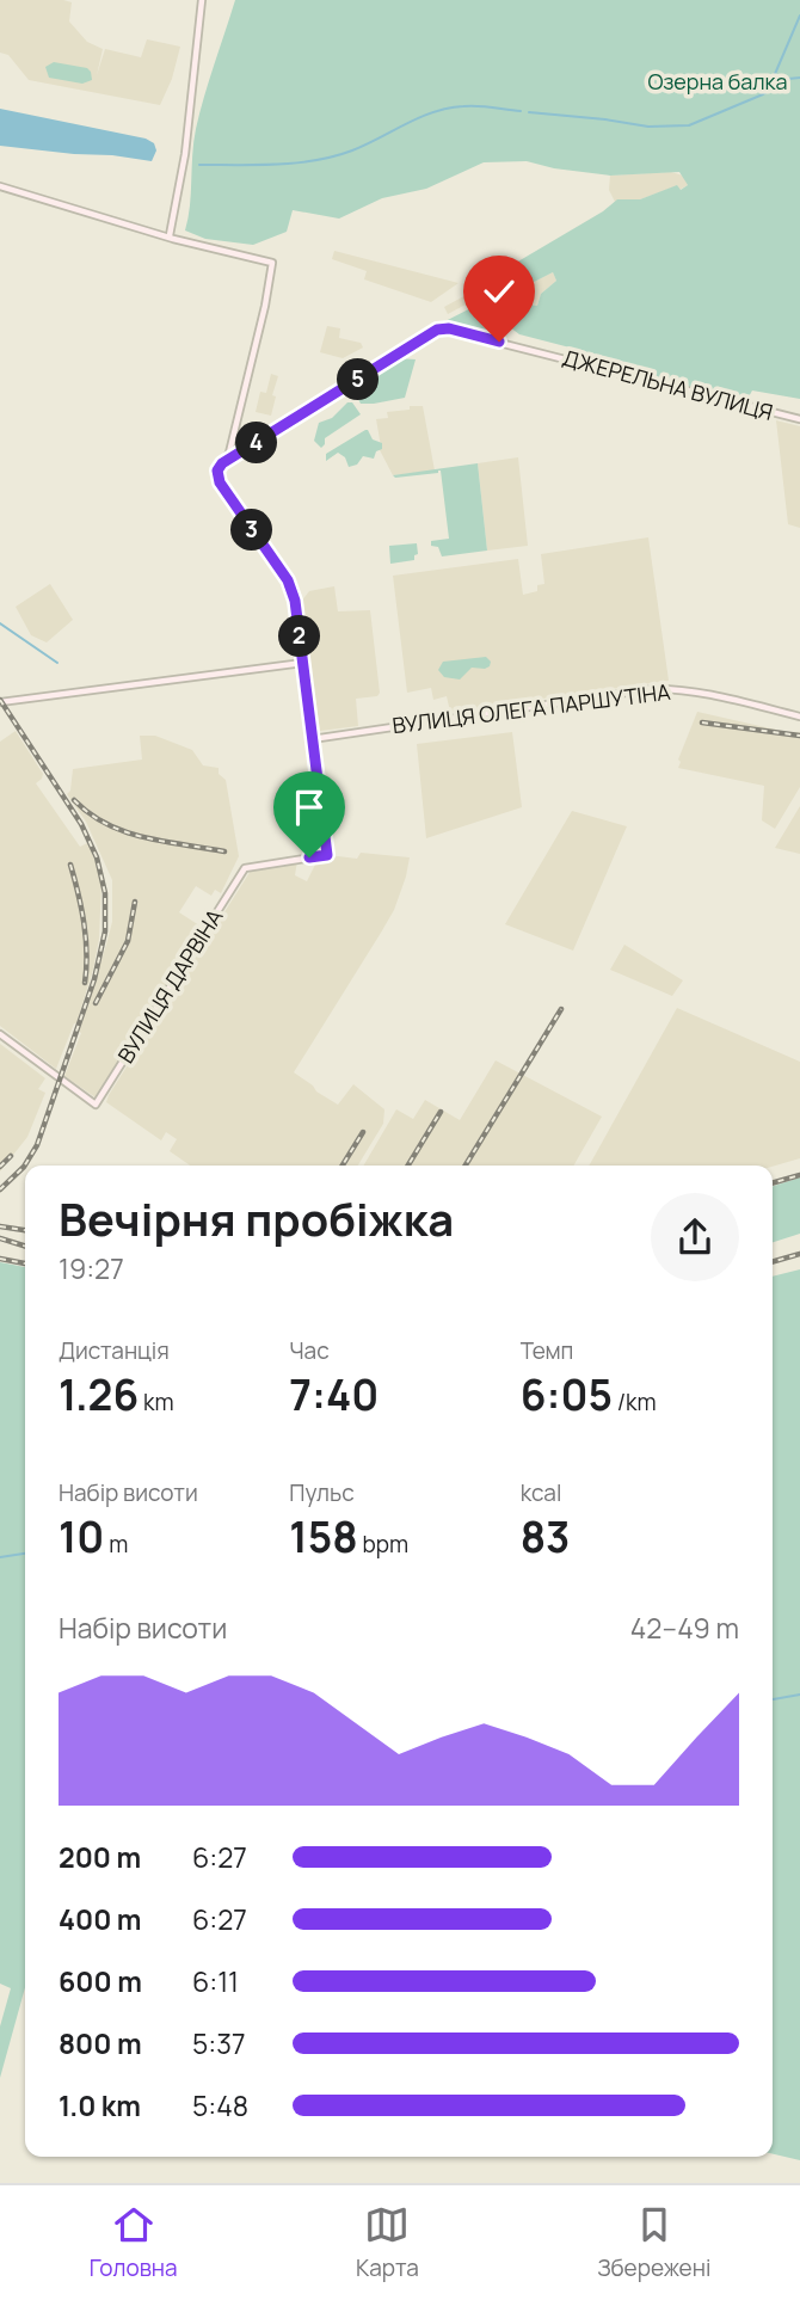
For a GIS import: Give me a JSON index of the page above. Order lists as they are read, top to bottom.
{
  "streets": {
    "street": ["ДЖЕРЕЛЬНА ВУЛИЦЯ", "ВУЛИЦЯ ОЛЕГА ПАРШУТІНА", "ВУЛИЦЯ ДАРВІНА"]
  },
  "crossings": [
    ["ВУЛИЦЯ ОЛЕГА ПАРШУТІНА", "ВУЛИЦЯ ДАРВІНА"]
  ],
  "parks": ["Озерна балка"],
  "page": {
    "pins": [
      "5",
      "4",
      "3",
      "2"
    ],
    "heading": ["Вечірня пробіжка", "19:27"],
    "stats": [
      ["Дистанція", "1.26 km"],
      ["Час", "7:40"],
      ["Темп", "6:05 /km"],
      ["Набір висоти", "10 m"],
      ["Пульс", "158 bpm"],
      ["kcal", "83"]
    ],
    "chart": ["Набір висоти", "42–49 m"],
    "list": [
      {
        "name": "200 m",
        "note": "6:27"
      },
      {
        "name": "400 m",
        "note": "6:27"
      },
      {
        "name": "600 m",
        "note": "6:11"
      },
      {
        "name": "800 m",
        "note": "5:37"
      },
      {
        "name": "1.0 km",
        "note": "5:48"
      }
    ],
    "tabs": ["Головна", "Карта", "Збережені"]
  }
}
